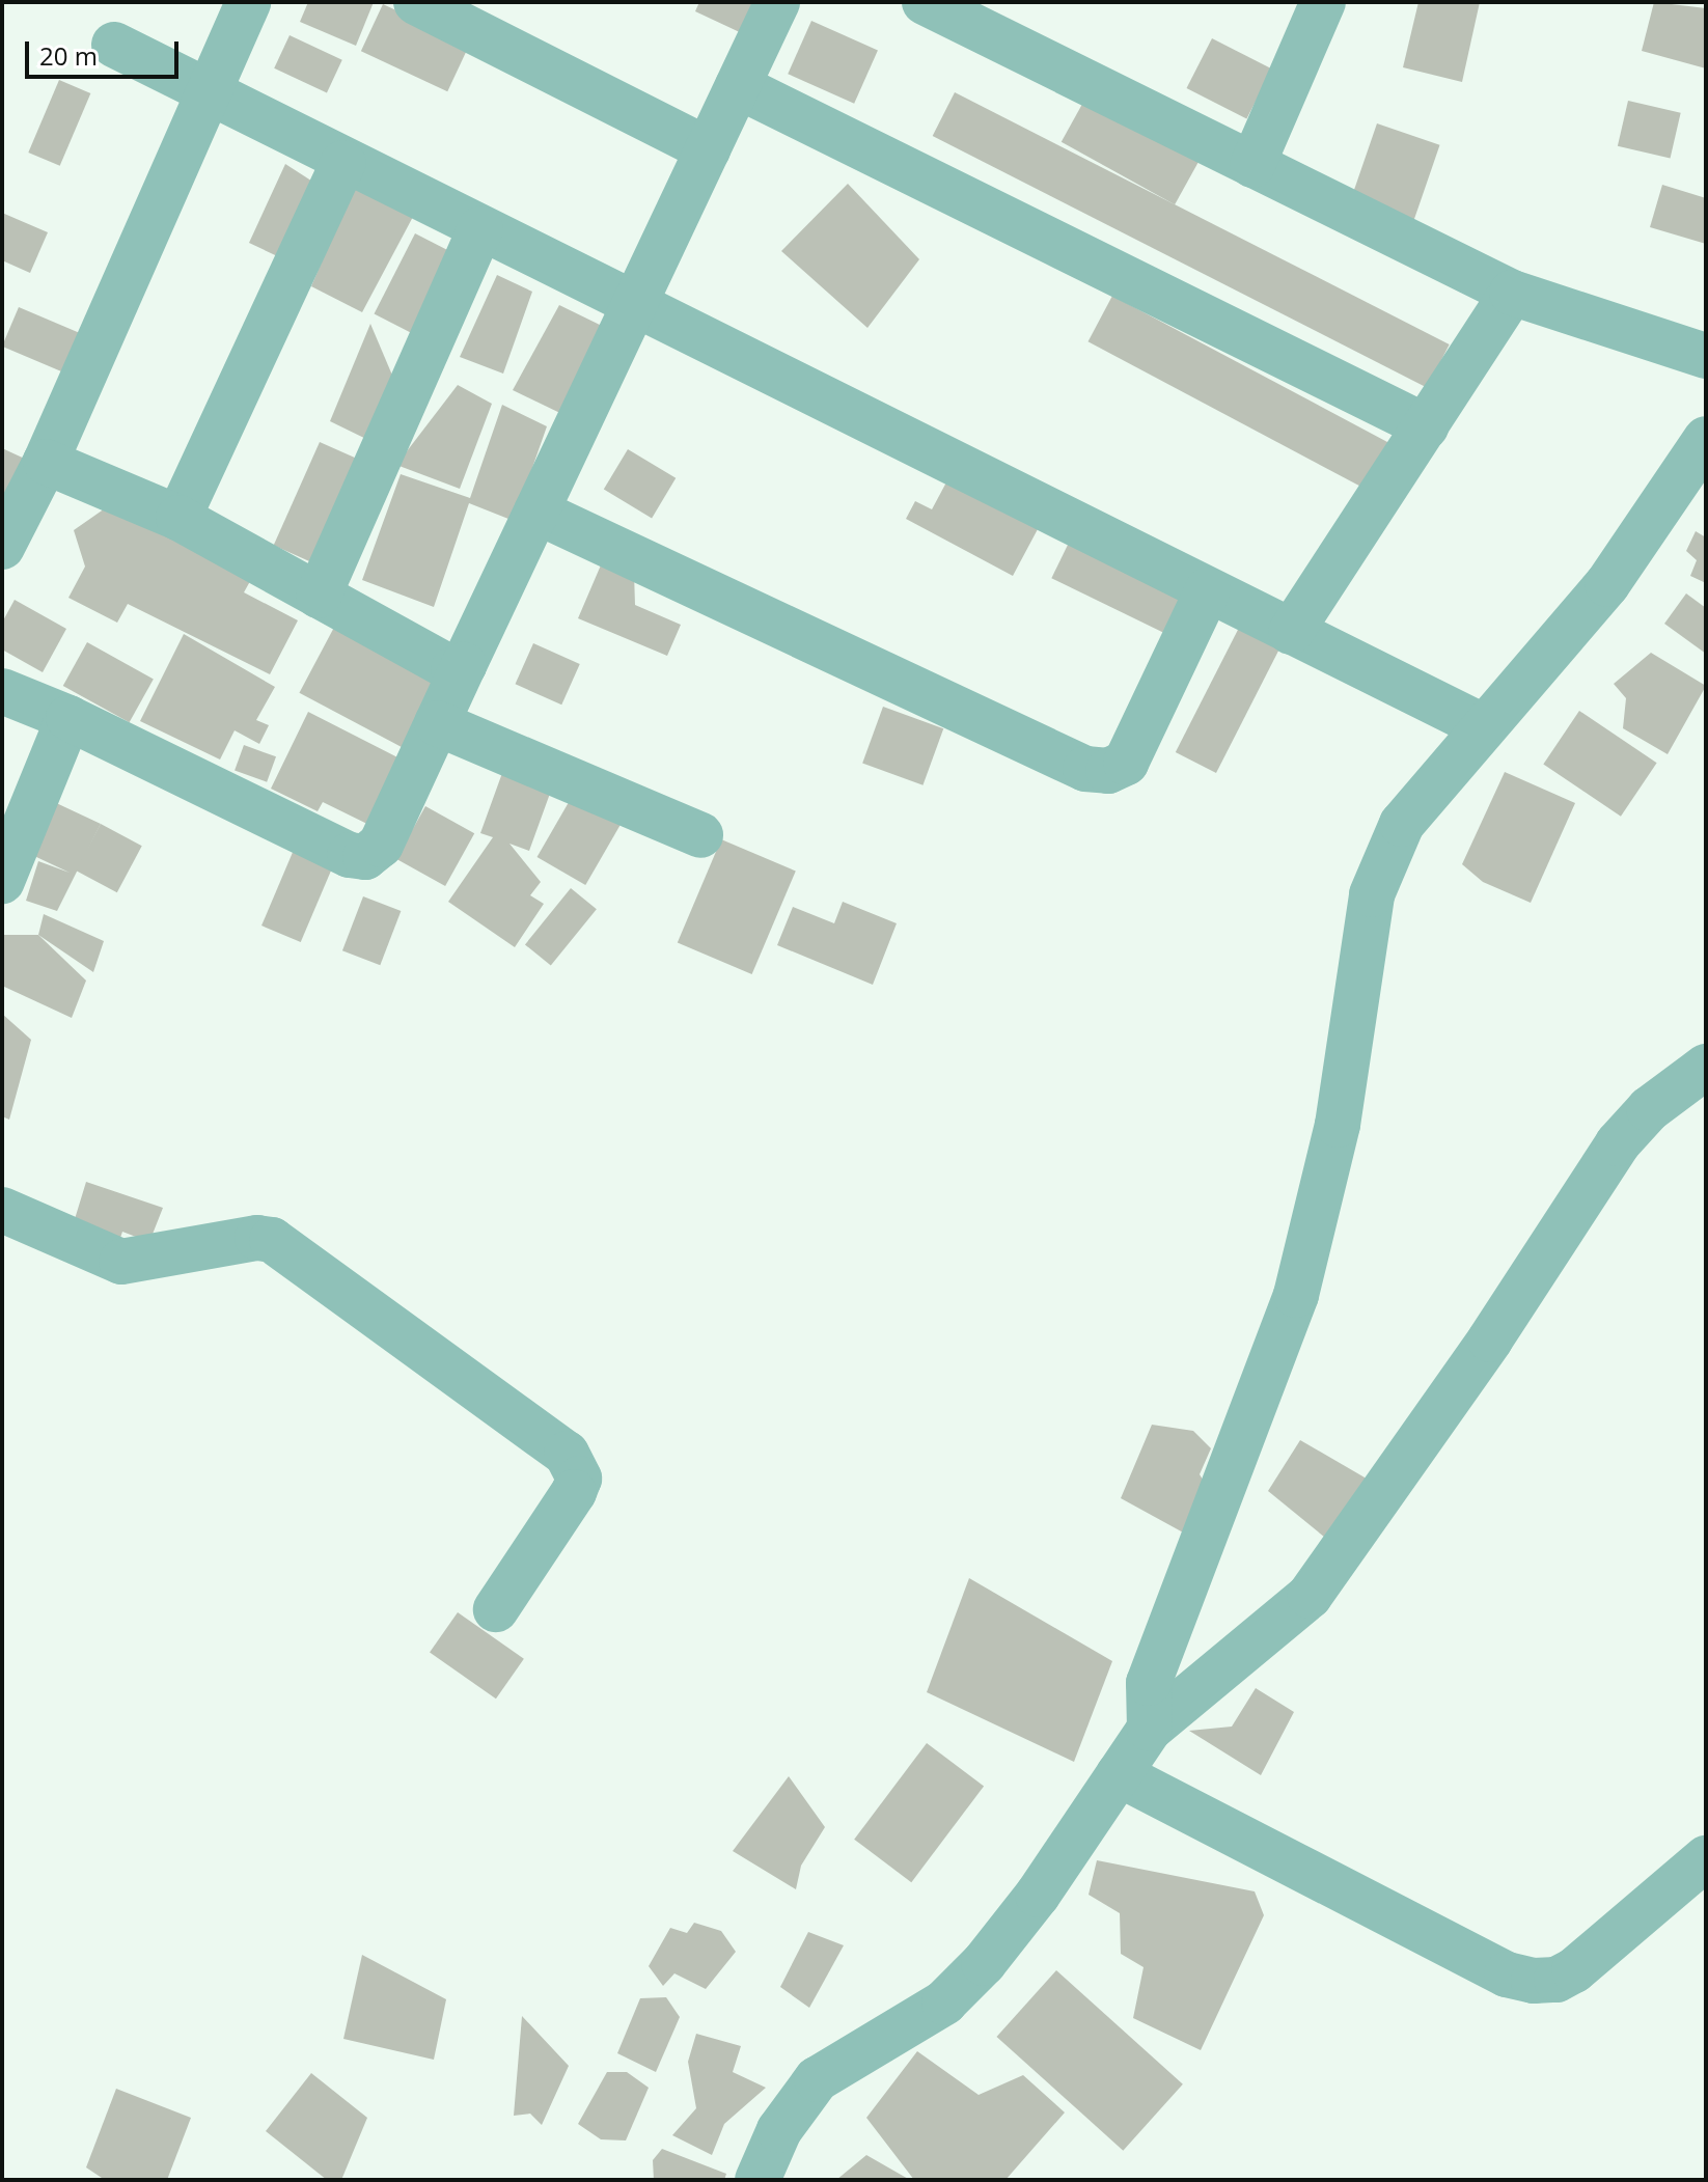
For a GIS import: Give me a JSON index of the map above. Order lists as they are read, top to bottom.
{
  "scale_bar": "20 m"
}
